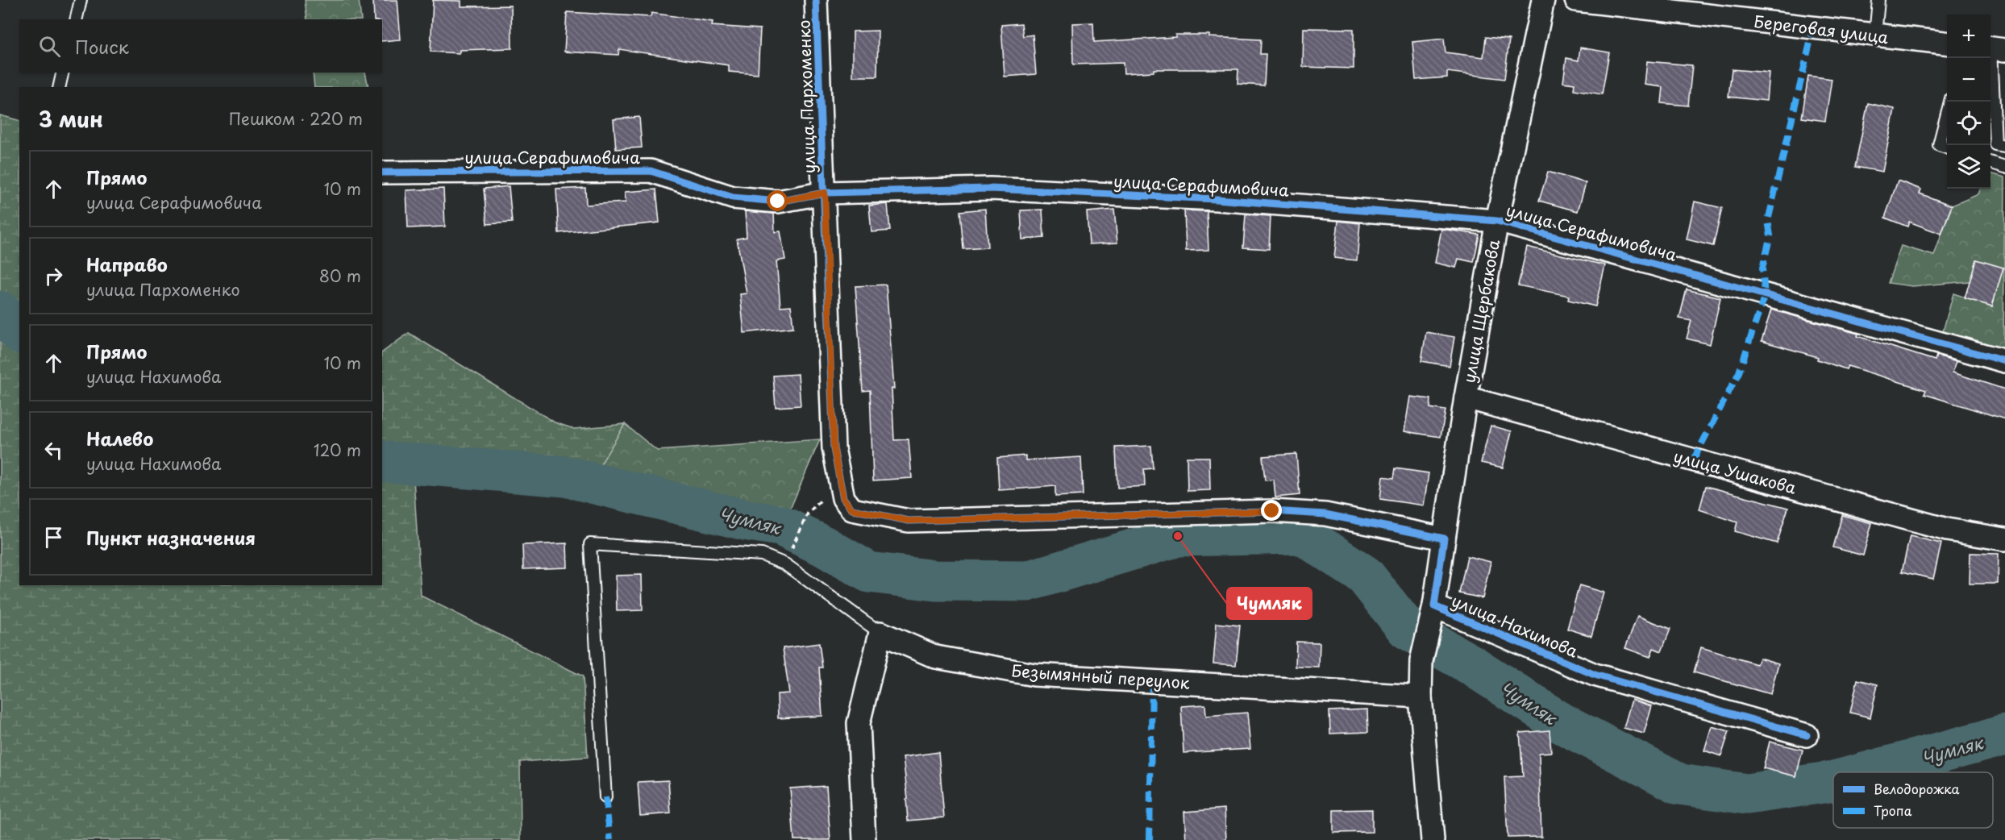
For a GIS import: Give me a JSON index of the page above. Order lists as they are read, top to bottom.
{
  "streets": {
    "street": [
      "Береговая улица",
      "улица Пархоменко",
      "улица Серафимовича",
      "улица Щербакова",
      "улица Ушакова",
      "улица Нахимова",
      "Безымянный переулок"
    ]
  },
  "crossings": [
    ["улица Пархоменко", "улица Серафимовича"],
    ["улица Пархоменко", "улица Щербакова"],
    ["улица Пархоменко", "улица Нахимова"],
    ["улица Серафимовича", "улица Щербакова"],
    ["улица Щербакова", "улица Ушакова"],
    ["улица Щербакова", "улица Нахимова"]
  ],
  "water": ["Чумляк"],
  "places": ["Чумляк"],
  "legend": ["Велодорожка", "Тропа"],
  "page": {
    "map_buttons": ["+", "−"],
    "search": "Поиск",
    "heading": ["3 мин", "Пешком · 220 m"],
    "list": [
      ["Прямо", "улица Серафимовича", "10 m"],
      ["Направо", "улица Пархоменко", "80 m"],
      ["Прямо", "улица Нахимова", "10 m"],
      ["Налево", "улица Нахимова", "120 m"],
      "Пункт назначения"
    ]
  }
}
